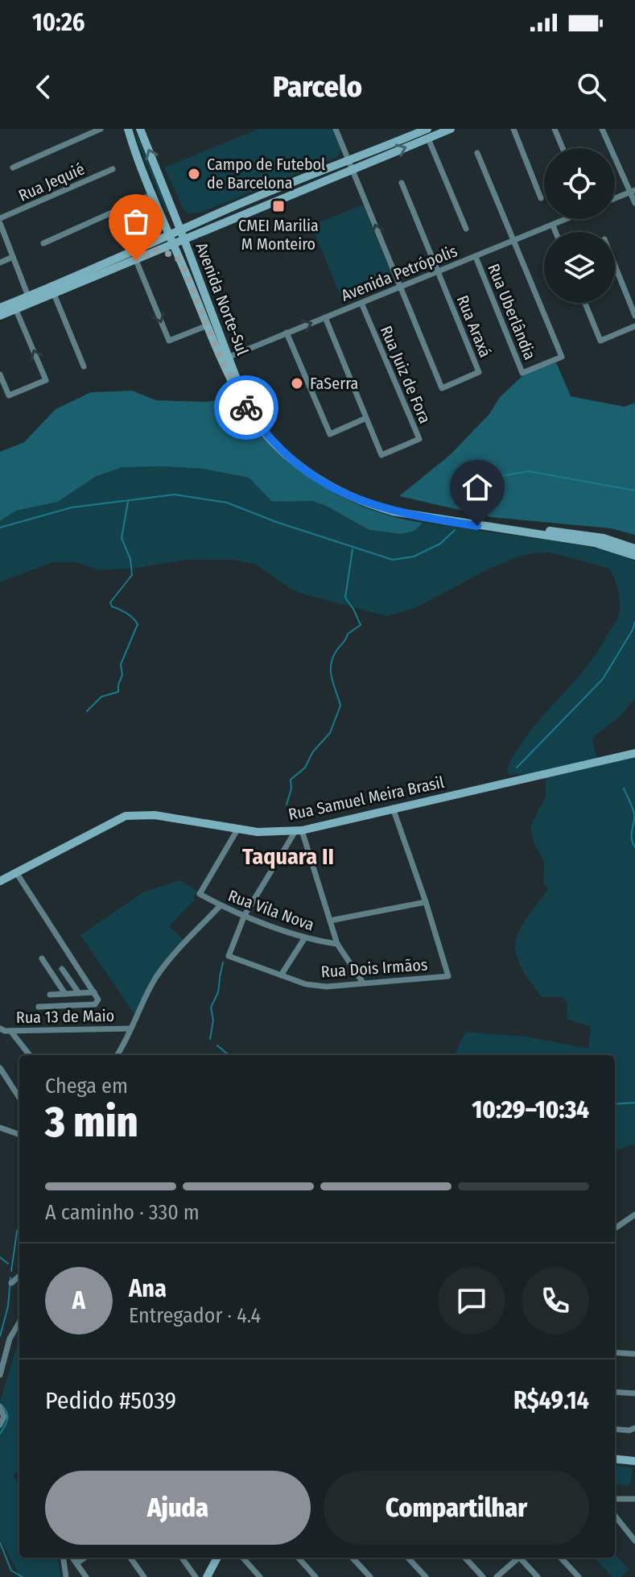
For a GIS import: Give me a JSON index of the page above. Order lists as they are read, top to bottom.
{
  "streets": {
    "street": [
      "Rua Jequié",
      "Avenida Petrópolis",
      "Avenida Norte-Sul",
      "Rua Uberlândia",
      "Rua Araxá",
      "Rua Juiz de Fora",
      "Rua Samuel Meira Brasil",
      "Rua Vila Nova",
      "Rua Dois Irmãos",
      "Rua 13 de Maio"
    ]
  },
  "crossings": [
    ["Avenida Petrópolis", "Avenida Norte-Sul"],
    ["Avenida Petrópolis", "Rua Uberlândia"],
    ["Avenida Petrópolis", "Rua Araxá"],
    ["Avenida Petrópolis", "Rua Juiz de Fora"],
    ["Rua Samuel Meira Brasil", "Rua Vila Nova"],
    ["Rua Vila Nova", "Rua Dois Irmãos"]
  ],
  "districts": ["Taquara II"],
  "places": {
    "other": ["Campo de Futebol de Barcelona", "FaSerra"],
    "transit": ["CMEI Marilia M Monteiro"]
  },
  "page": {
    "status": "10:26",
    "header": "Parcelo",
    "heading": ["3 min", "Chega em", "10:29–10:34"],
    "panel": [
      "Ana",
      "Entregador · 4.4",
      "Pedido #5039",
      "R$49.14"
    ],
    "bar": "A caminho · 330 m",
    "round": "A",
    "buttons": ["Ajuda", "Compartilhar"]
  }
}
